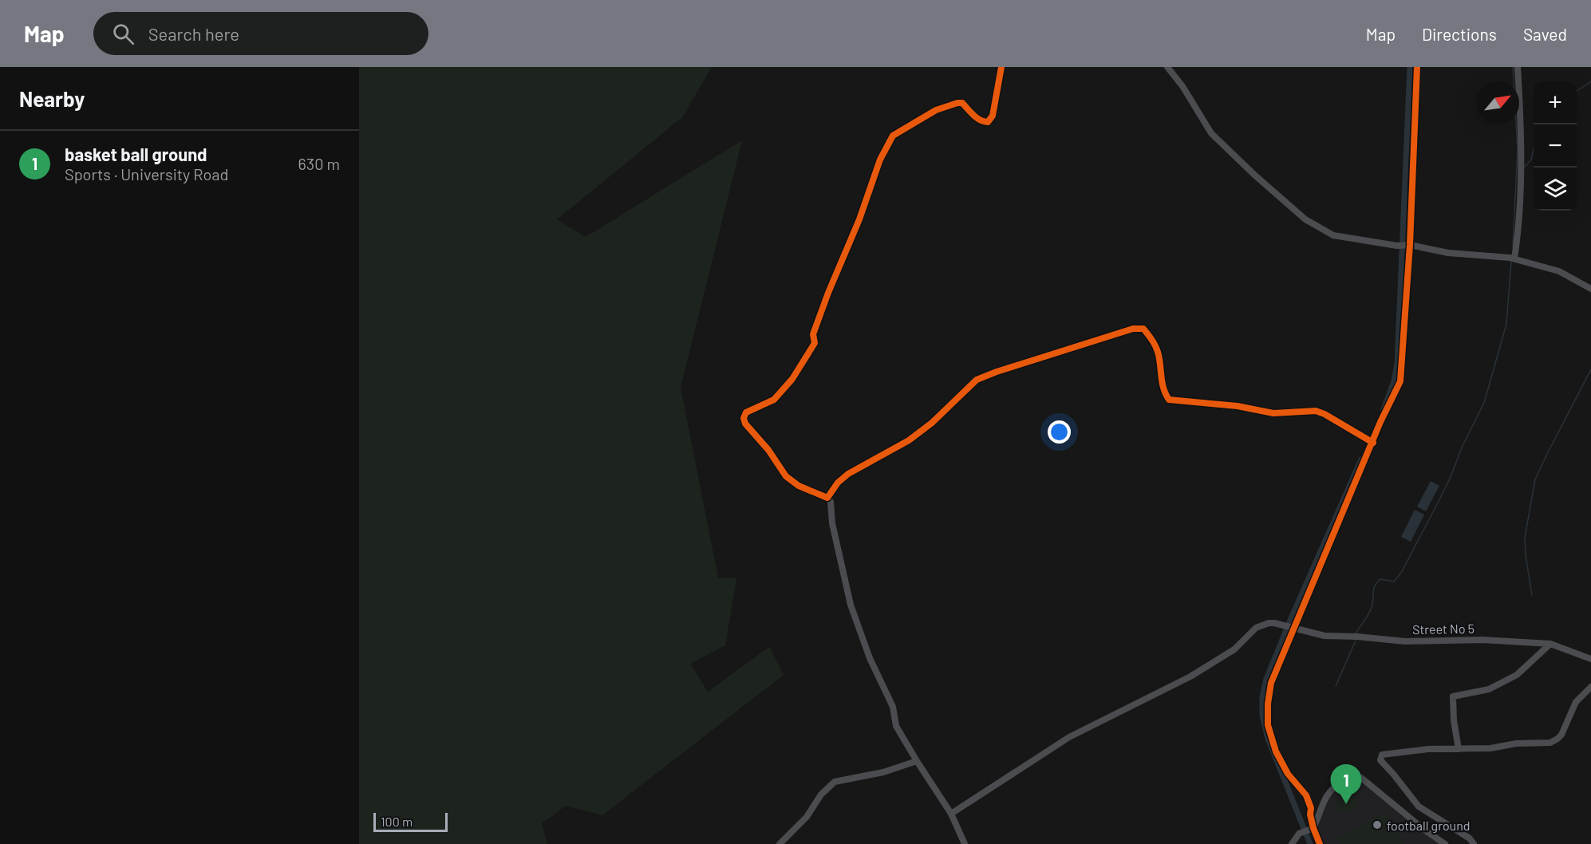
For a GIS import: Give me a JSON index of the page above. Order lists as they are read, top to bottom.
{
  "streets": {
    "street": ["Street No 5"]
  },
  "places": ["football ground"],
  "scale_bar": "100 m",
  "north": "top right",
  "page": {
    "header": "Map",
    "search": "Search here",
    "nav": ["Map", "Directions", "Saved"],
    "heading": "Nearby",
    "map_buttons": ["+", "−"],
    "list": [
      {
        "mark": "1",
        "name": "basket ball ground",
        "note": "Sports · University Road",
        "value": "630 m"
      }
    ],
    "pins": "1",
    "scale": "100 m"
  }
}
